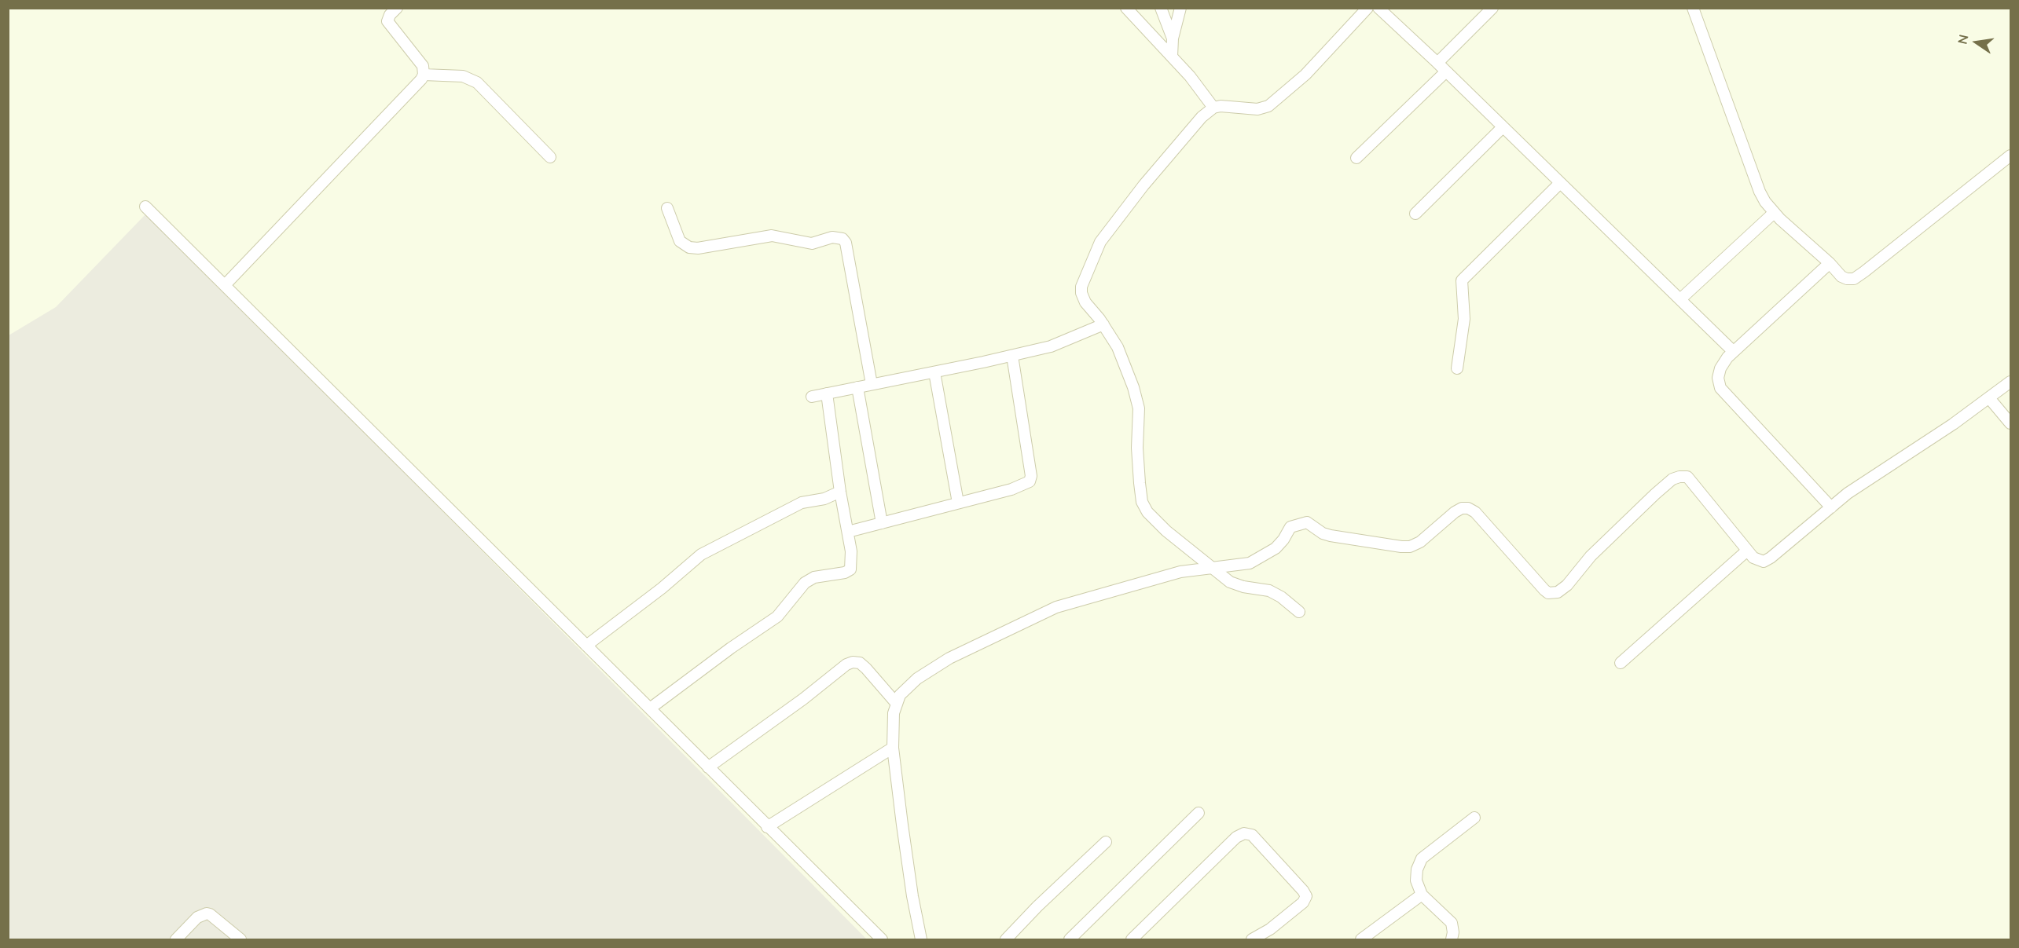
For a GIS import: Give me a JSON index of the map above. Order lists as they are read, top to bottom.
{
  "north": "left"
}
